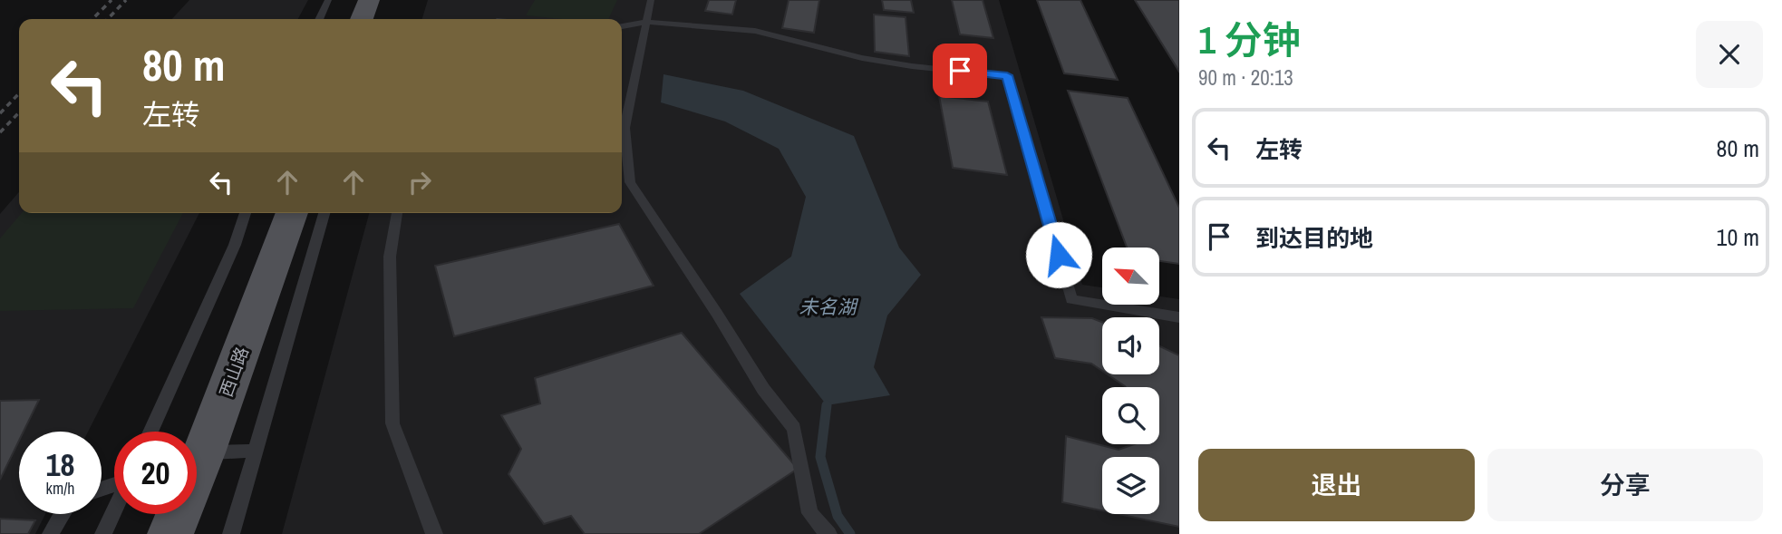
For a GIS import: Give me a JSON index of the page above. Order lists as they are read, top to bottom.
{
  "streets": {
    "main road": ["西山路"]
  },
  "water": ["未名湖"],
  "north": "top left",
  "page": {
    "heading": ["1 分钟", "90 m · 20:13"],
    "turn": ["80 m", "左转"],
    "list": [
      {
        "name": "左转",
        "value": "80 m"
      },
      {
        "name": "到达目的地",
        "value": "10 m"
      }
    ],
    "speed": "18 km/h",
    "limit": "20",
    "buttons": ["退出", "分享"]
  }
}
